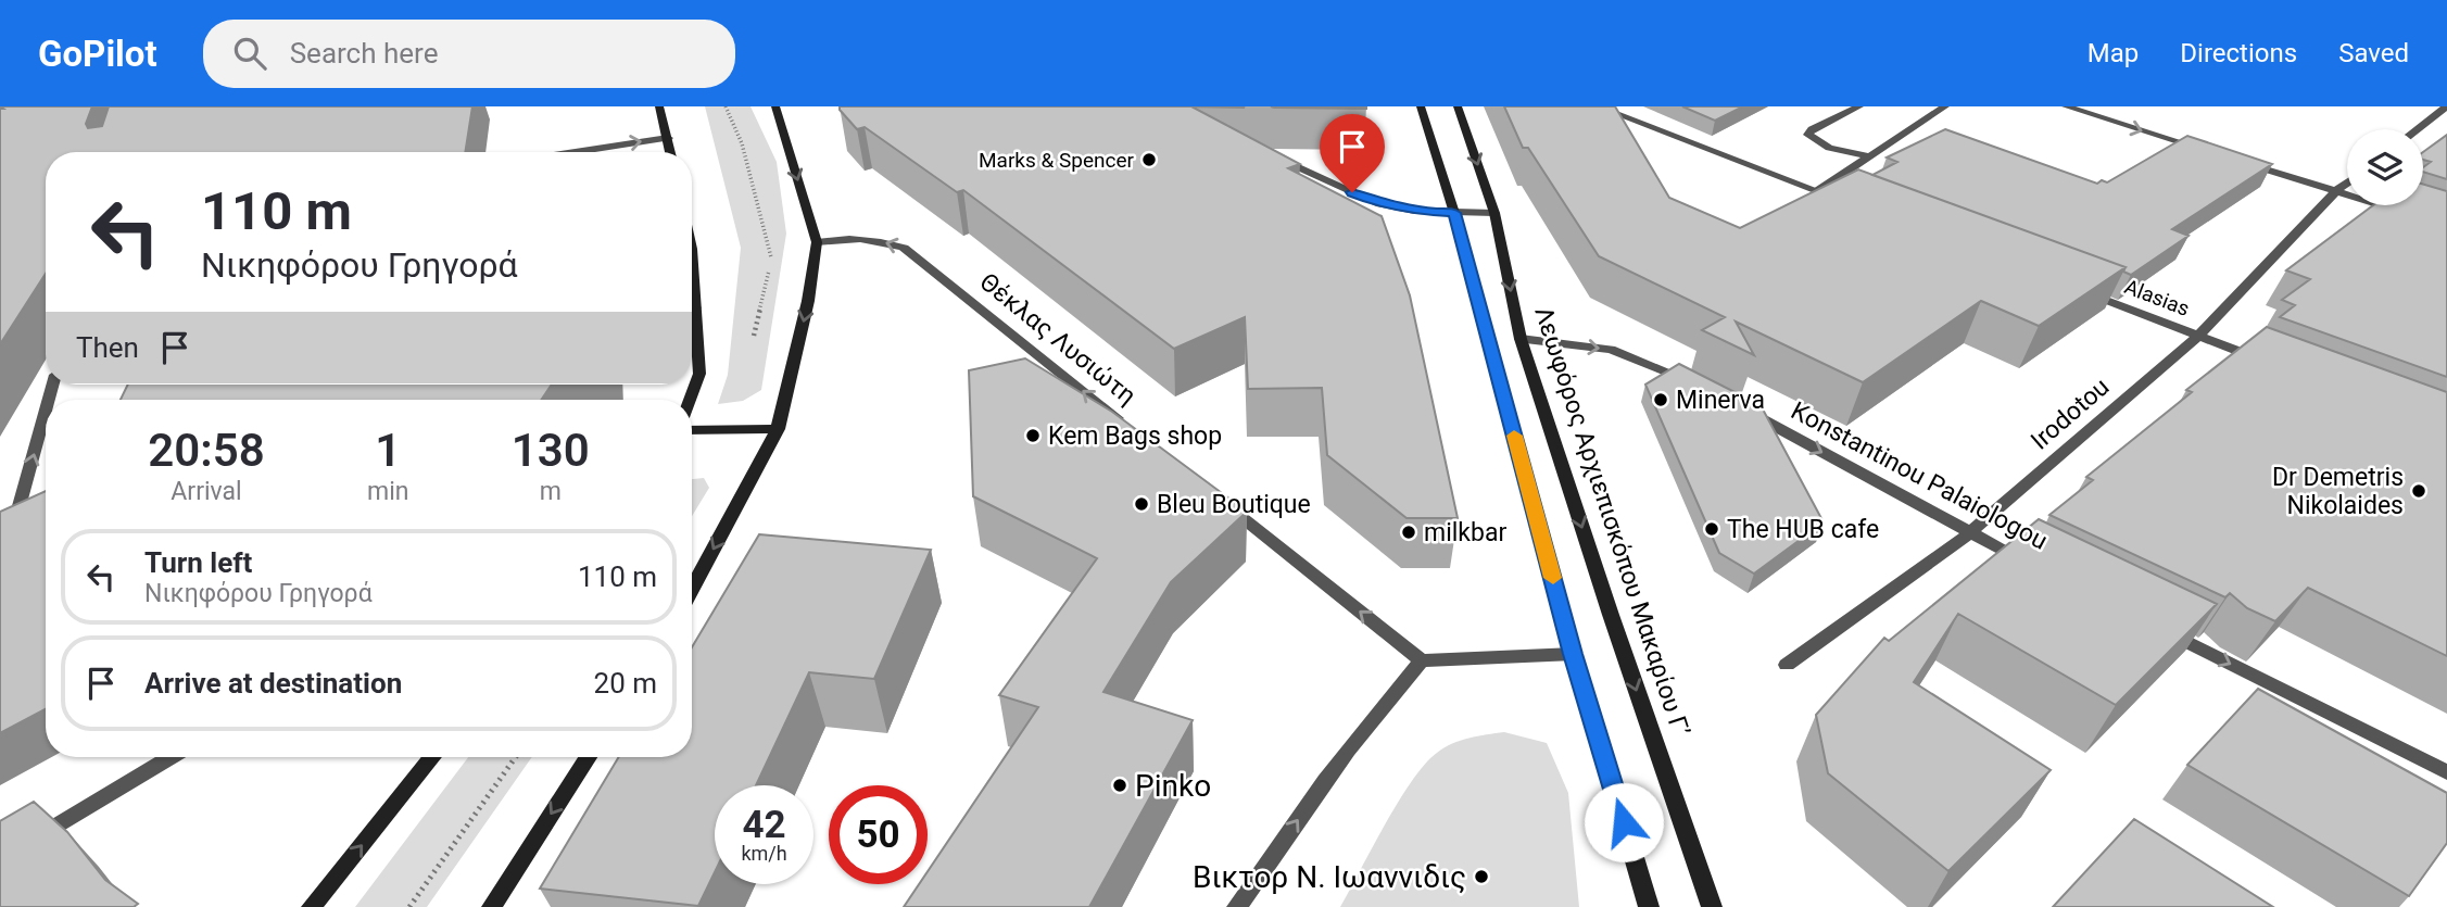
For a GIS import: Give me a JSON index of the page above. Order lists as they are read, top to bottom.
{
  "streets": {
    "main road": ["Λεωφόρος Αρχιεπισκόπου Μακαρίου Γ’"],
    "street": [
      "Alasias",
      "Θέκλας Λυσιώτη",
      "Irodotou",
      "Konstantinou Palaiologou"
    ]
  },
  "crossings": [
    ["Alasias", "Irodotou"],
    ["Irodotou", "Konstantinou Palaiologou"]
  ],
  "one_way": ["Θέκλας Λυσιώτη", "Konstantinou Palaiologou"],
  "places": [
    "Marks & Spencer",
    "Minerva",
    "Kem Bags shop",
    "Dr Demetris Nikolaides",
    "Bleu Boutique",
    "The HUB cafe",
    "milkbar",
    "Pinko",
    "Βικτορ Ν. Ιωαννιδις"
  ],
  "page": {
    "header": "GoPilot",
    "search": "Search here",
    "nav": ["Map", "Directions", "Saved"],
    "turn": ["110 m", "Νικηφόρου Γρηγορά"],
    "then": "Then",
    "eta": [
      "20:58",
      "Arrival",
      "1",
      "min",
      "130",
      "m"
    ],
    "list": [
      {
        "name": "Turn left",
        "note": "Νικηφόρου Γρηγορά",
        "value": "110 m"
      },
      {
        "name": "Arrive at destination",
        "value": "20 m"
      }
    ],
    "speed": "42 km/h",
    "limit": "50"
  }
}
